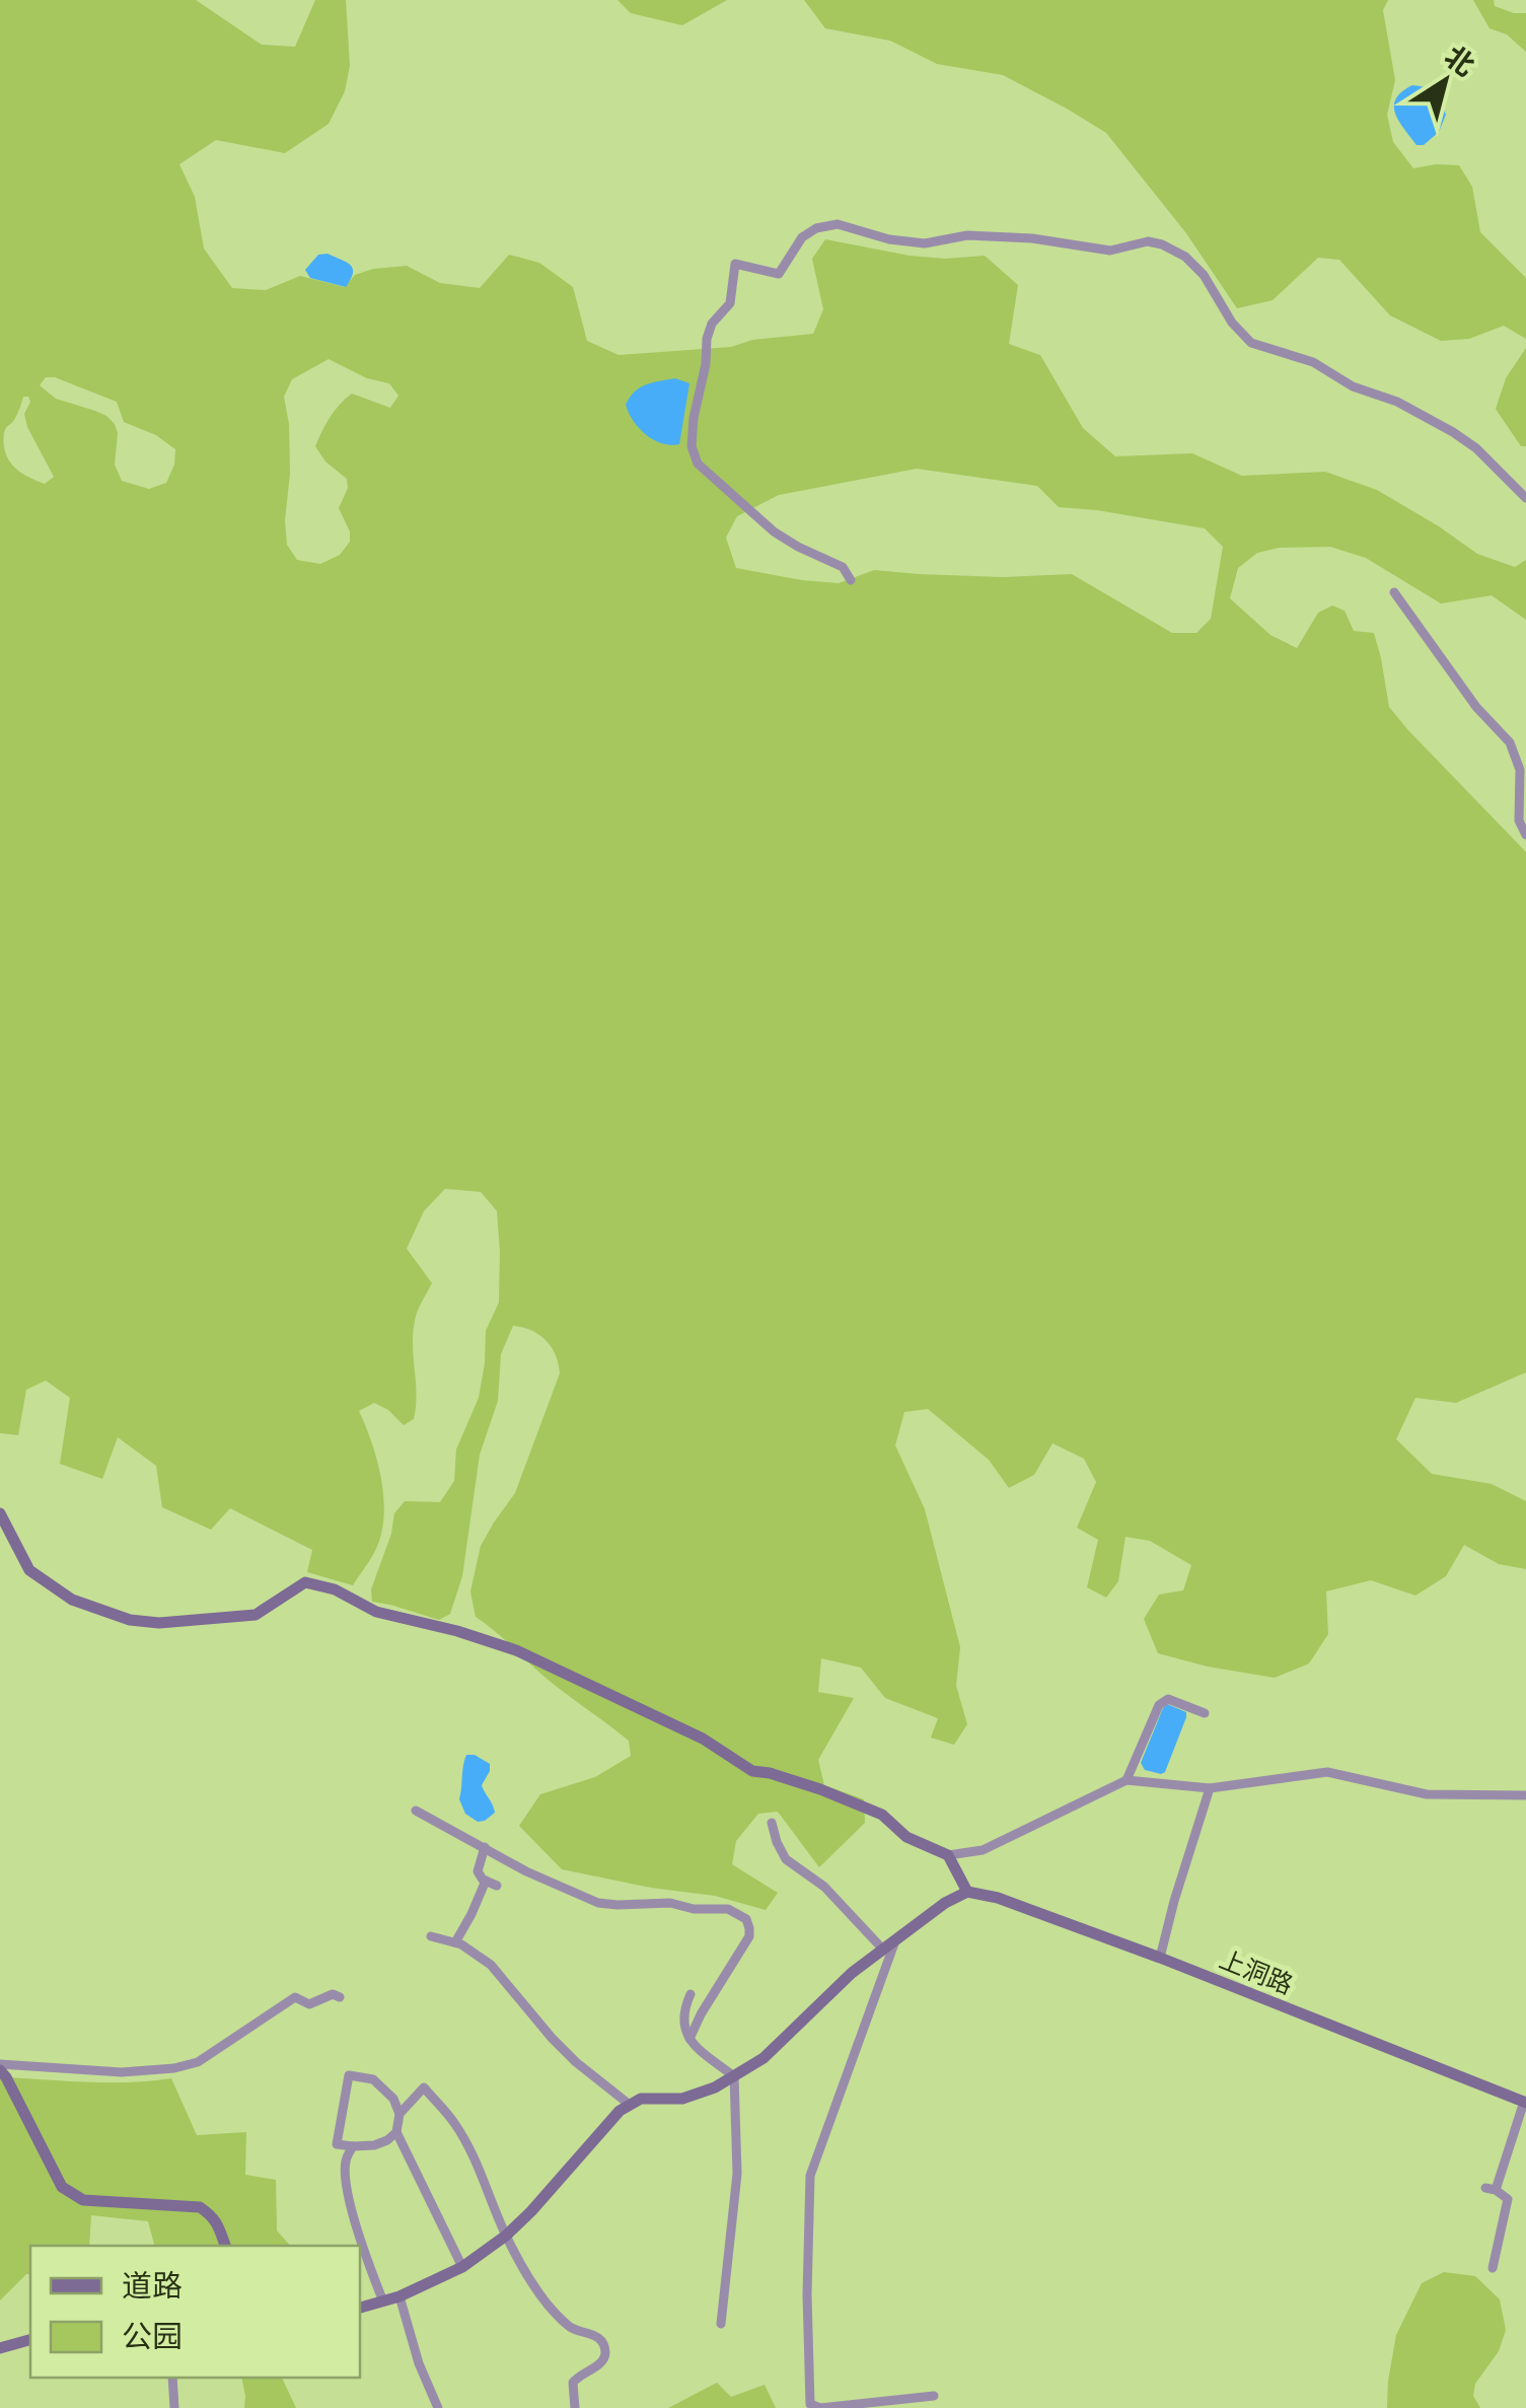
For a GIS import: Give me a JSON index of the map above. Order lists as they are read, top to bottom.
{
  "streets": {
    "street": ["上洞路"]
  },
  "legend": ["道路", "公园"],
  "north": "top right"
}
